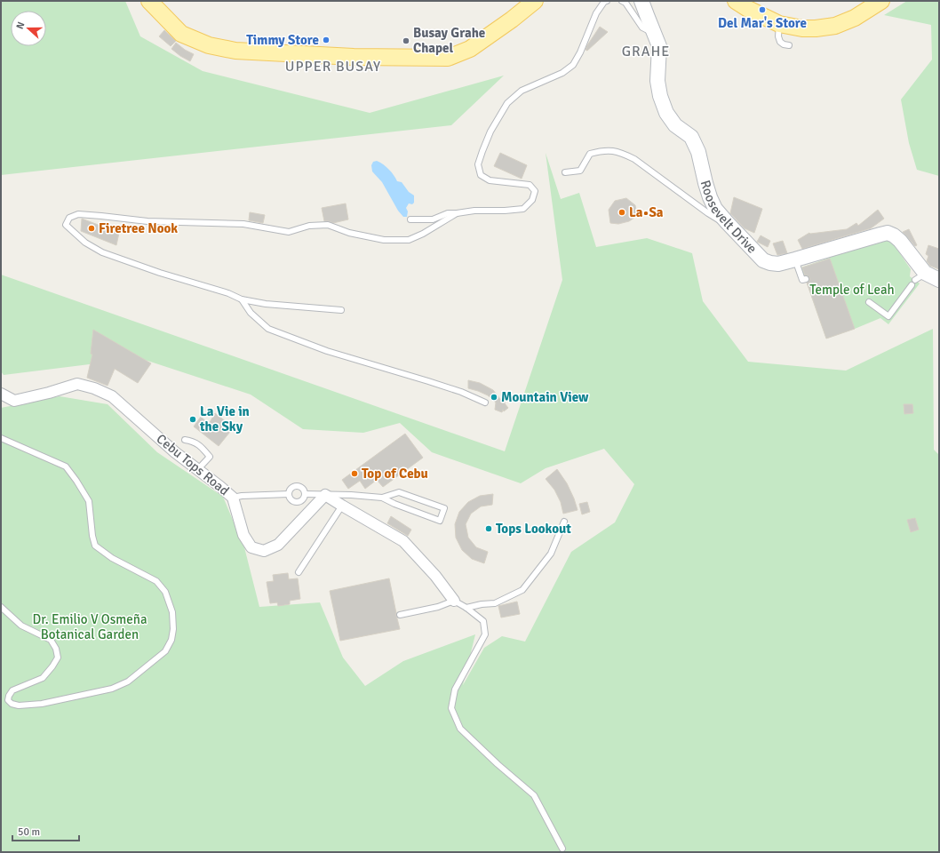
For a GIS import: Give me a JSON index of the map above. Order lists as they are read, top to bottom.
{
  "streets": {
    "street": ["Roosevelt Drive", "Cebu Tops Road"]
  },
  "districts": ["GRAHE", "UPPER BUSAY"],
  "parks": ["Temple of Leah", "Dr. Emilio V Osmeña Botanical Garden"],
  "places": [
    "Del Mar's Store",
    "Timmy Store",
    "Busay Grahe Chapel",
    "La•Sa",
    "Firetree Nook",
    "Mountain View",
    "La Vie in the Sky",
    "Top of Cebu",
    "Tops Lookout"
  ],
  "scale_bar": "50 m",
  "north": "left"
}
